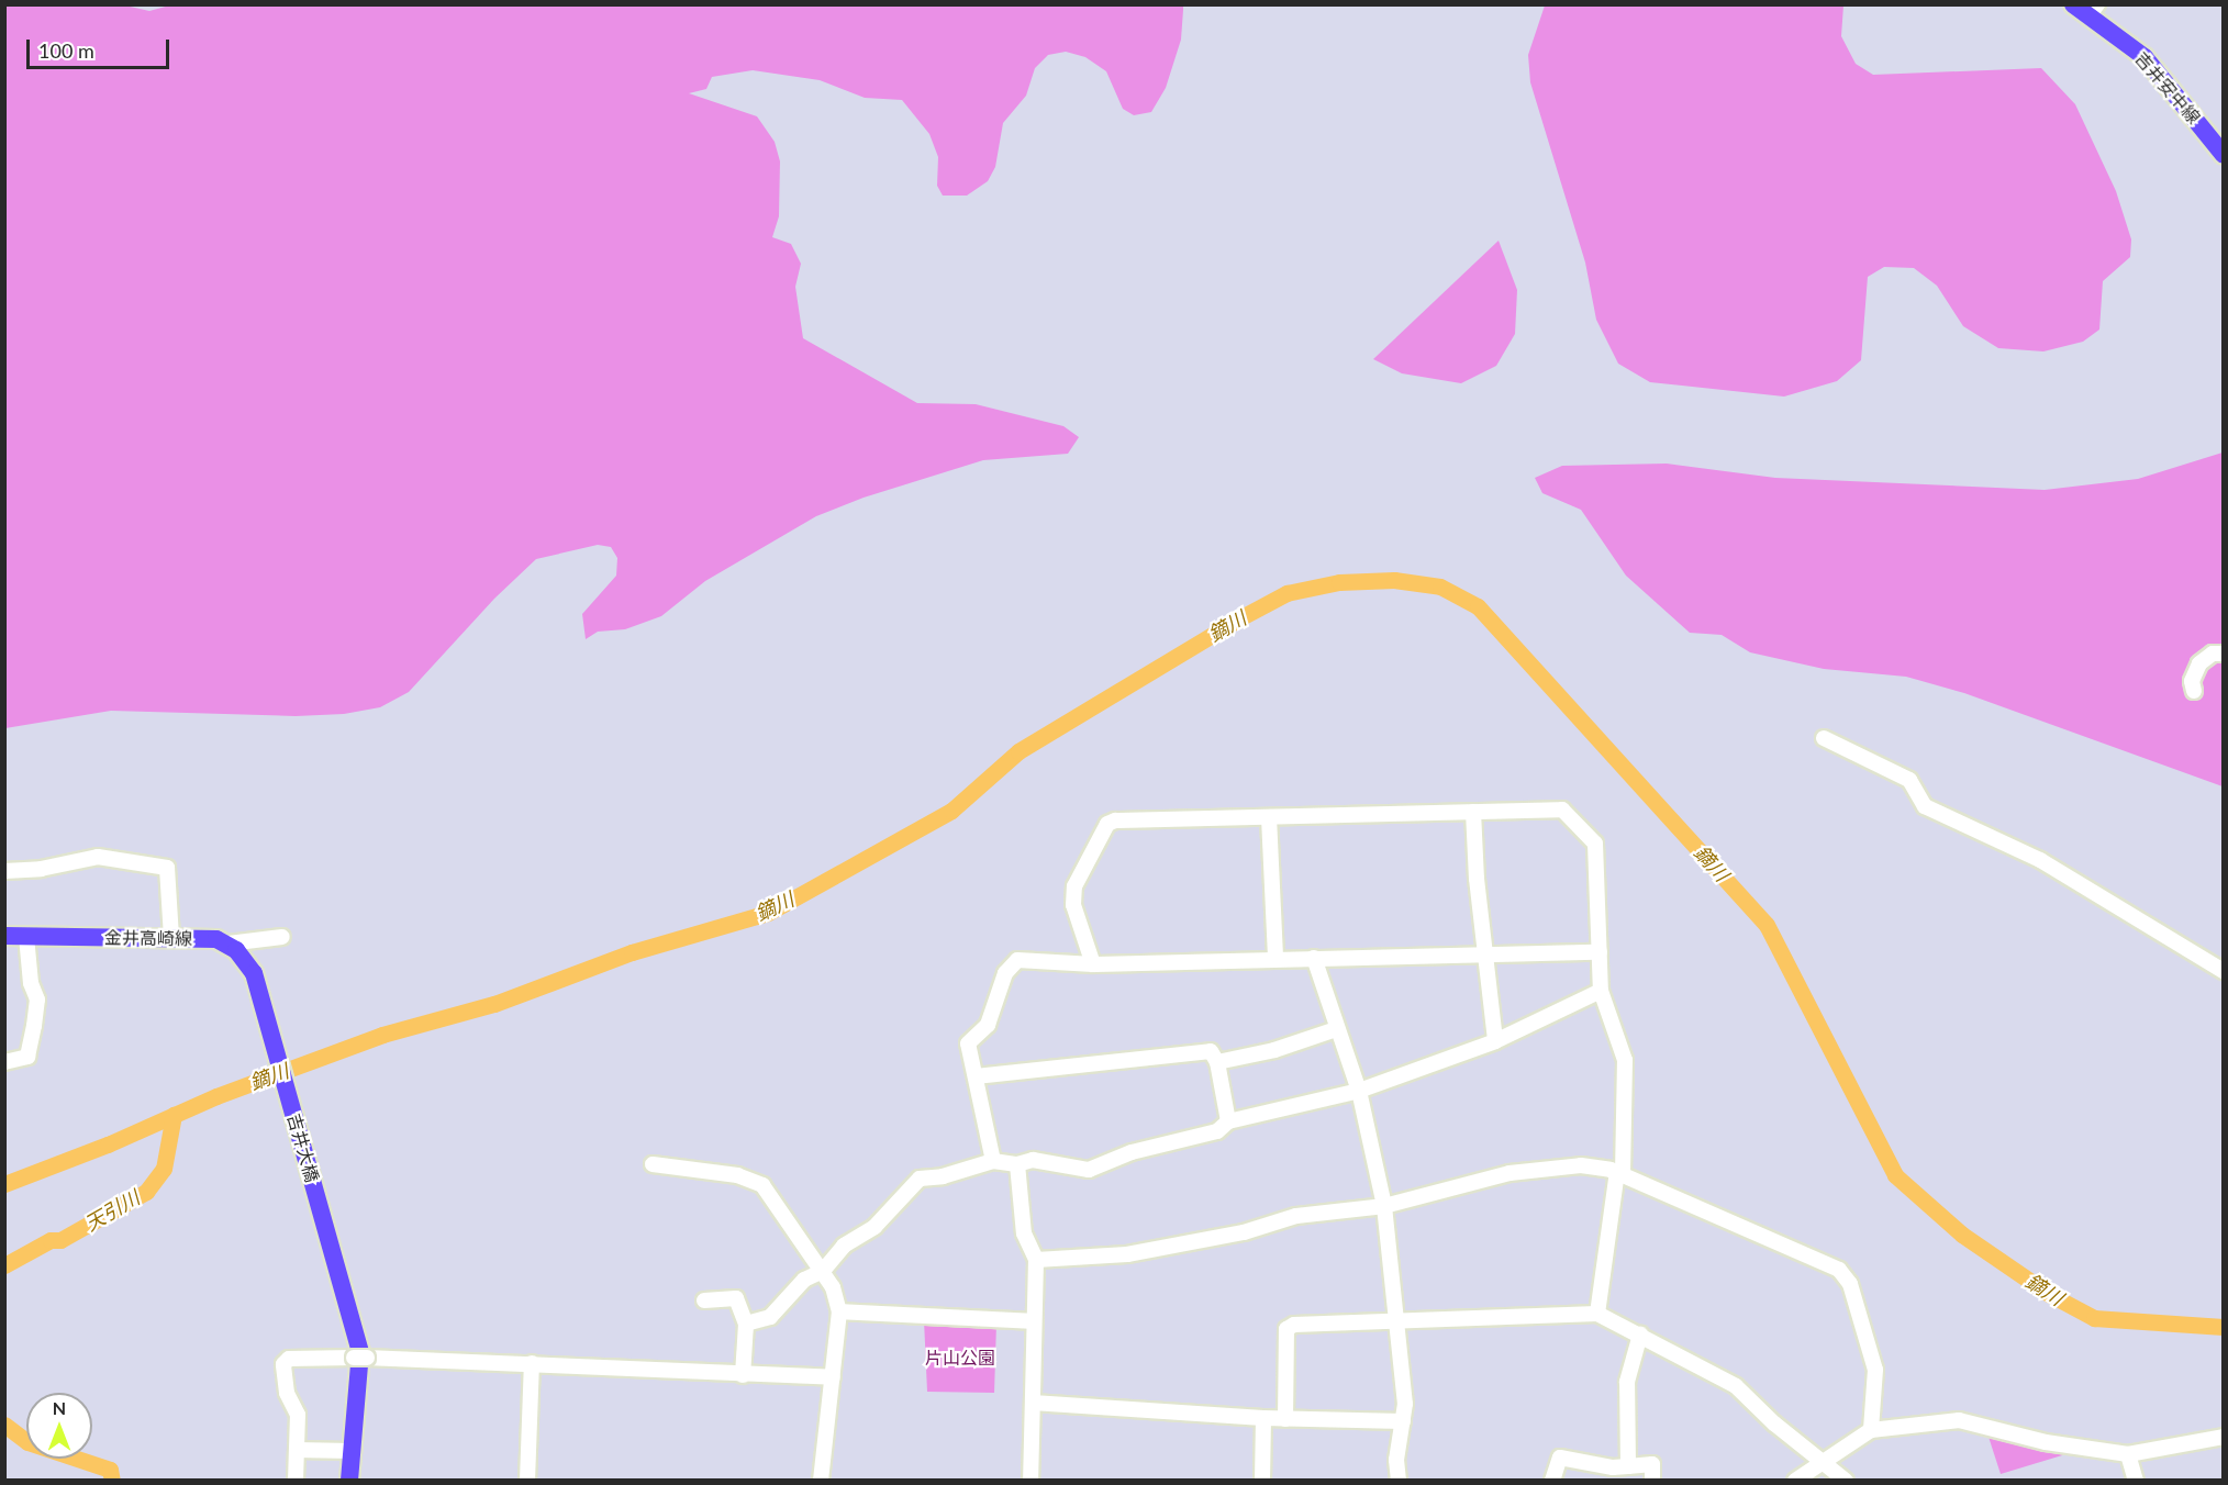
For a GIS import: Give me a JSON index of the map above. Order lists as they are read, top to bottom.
{
  "streets": {
    "main road": ["吉井安中線", "金井高崎線", "吉井大橋"]
  },
  "crossings": [
    ["金井高崎線", "吉井大橋"]
  ],
  "water": ["鏑川", "天引川"],
  "parks": ["片山公園"],
  "scale_bar": "100 m",
  "north": "top"
}
